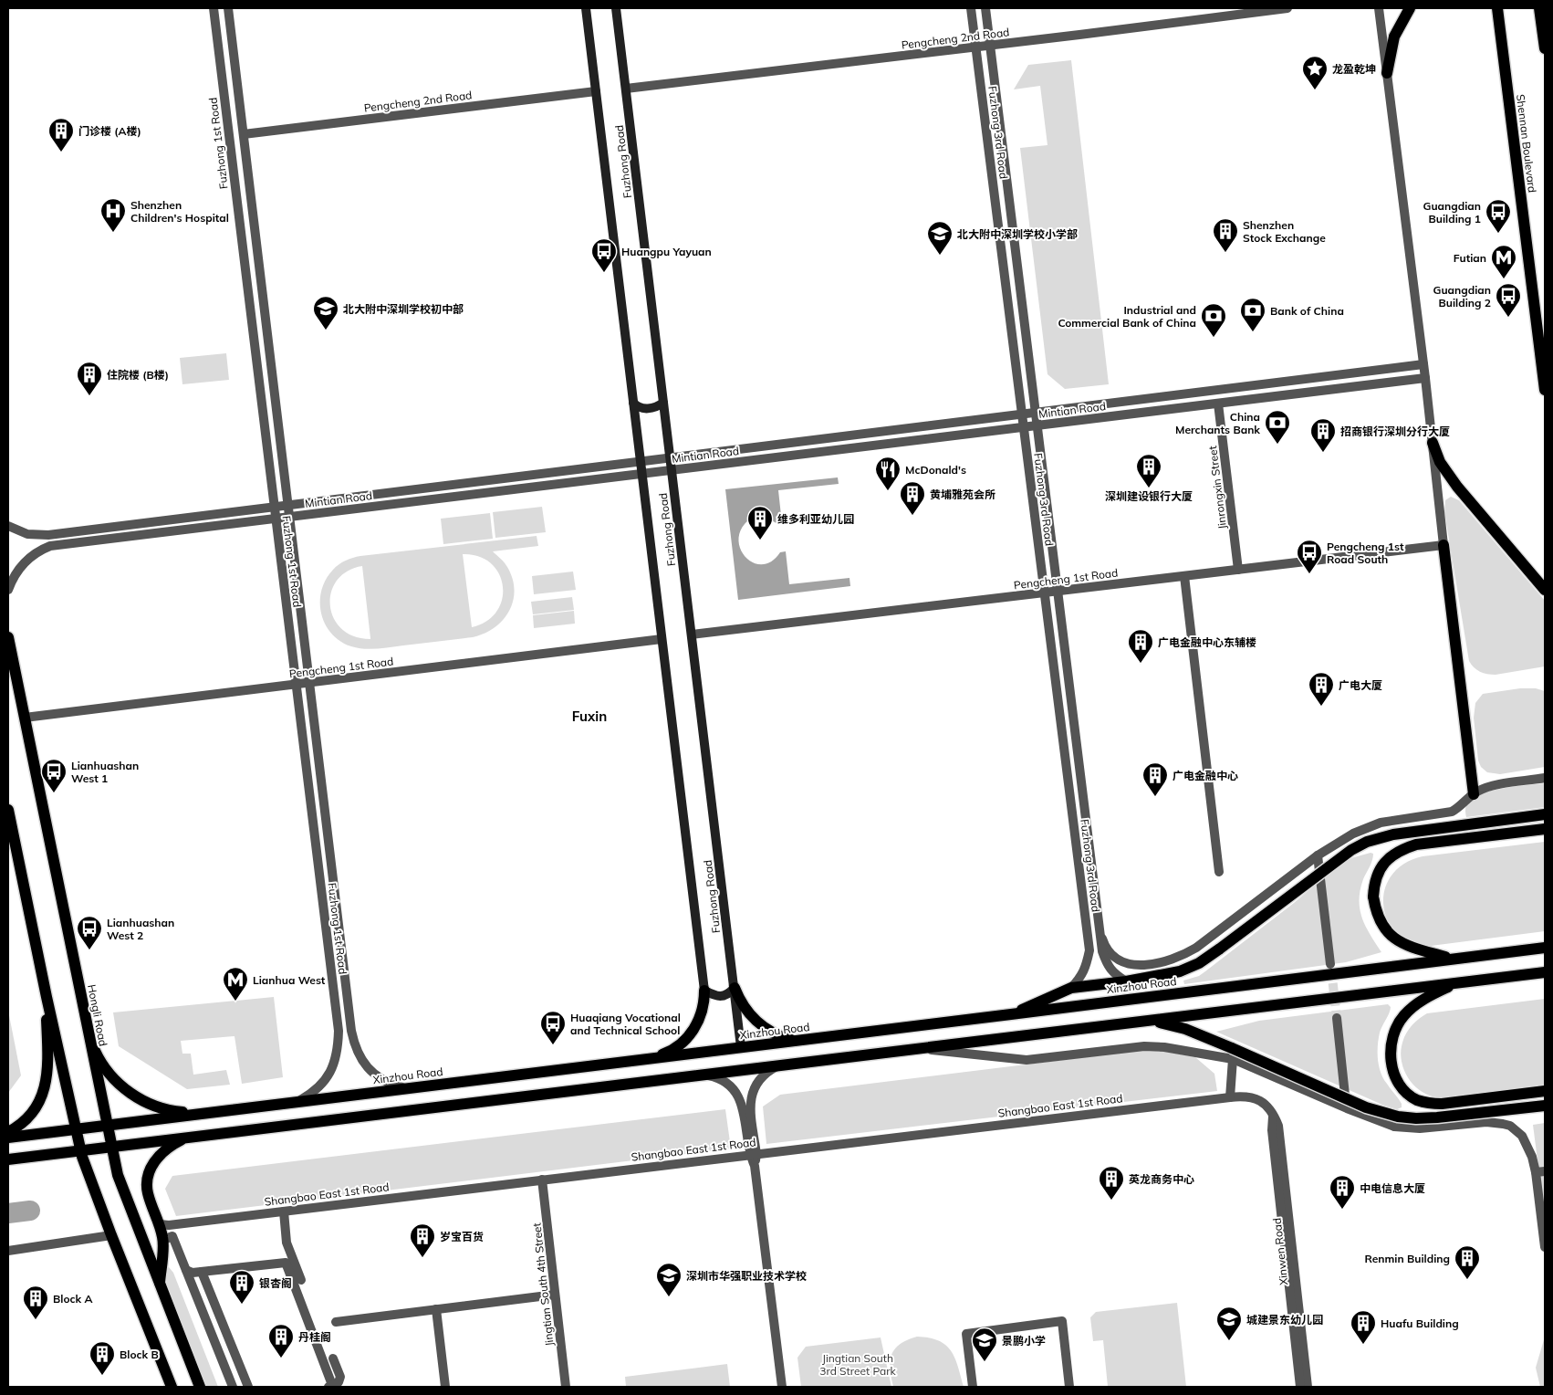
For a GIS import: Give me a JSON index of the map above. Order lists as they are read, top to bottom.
{
  "streets": {
    "main road": [
      "Shennan Boulevard",
      "Fuzhong Road",
      "Xinzhou Road",
      "Hongli Road"
    ],
    "street": [
      "Pengcheng 2nd Road",
      "Fuzhong 3rd Road",
      "Fuzhong 1st Road",
      "Mintian Road",
      "Jinrongxin Street",
      "Pengcheng 1st Road",
      "Shangbao East 1st Road",
      "Xinwen Road",
      "Jingtian South 4th Street"
    ]
  },
  "crossings": [
    ["Pengcheng 2nd Road", "Fuzhong 3rd Road"],
    ["Pengcheng 2nd Road", "Fuzhong 1st Road"],
    ["Pengcheng 2nd Road", "Fuzhong Road"],
    ["Fuzhong 3rd Road", "Mintian Road"],
    ["Fuzhong 3rd Road", "Pengcheng 1st Road"],
    ["Fuzhong 1st Road", "Mintian Road"],
    ["Fuzhong 1st Road", "Pengcheng 1st Road"],
    ["Fuzhong 1st Road", "Xinzhou Road"],
    ["Fuzhong Road", "Mintian Road"],
    ["Fuzhong Road", "Pengcheng 1st Road"],
    ["Fuzhong Road", "Xinzhou Road"],
    ["Mintian Road", "Jinrongxin Street"],
    ["Jinrongxin Street", "Pengcheng 1st Road"],
    ["Pengcheng 1st Road", "Hongli Road"],
    ["Xinzhou Road", "Hongli Road"],
    ["Shangbao East 1st Road", "Xinwen Road"],
    ["Shangbao East 1st Road", "Jingtian South 4th Street"]
  ],
  "districts": ["Fuxin"],
  "parks": ["Jingtian South 3rd Street Park"],
  "places": {
    "place": ["龙盈乾坤"],
    "building": [
      "门诊楼 (A楼)",
      "Shenzhen Stock Exchange",
      "住院楼 (B楼)",
      "招商银行深圳分行大厦",
      "深圳建设银行大厦",
      "黄埔雅苑会所",
      "维多利亚幼儿园",
      "广电金融中心东辅楼",
      "广电大厦",
      "广电金融中心",
      "英龙商务中心",
      "中电信息大厦",
      "岁宝百货",
      "Renmin Building",
      "银杏阁",
      "Block A",
      "Huafu Building",
      "丹桂阁",
      "Block B"
    ],
    "hospital": ["Shenzhen Children's Hospital"],
    "bus stop": [
      "Guangdian Building 1",
      "Huangpu Yayuan",
      "Guangdian Building 2",
      "Pengcheng 1st Road South",
      "Lianhuashan West 1",
      "Lianhuashan West 2",
      "Huaqiang Vocational and Technical School"
    ],
    "school or university": [
      "北大附中深圳学校小学部",
      "北大附中深圳学校初中部",
      "深圳市华强职业技术学校",
      "城建景东幼儿园",
      "景鹏小学"
    ],
    "metro station": ["Futian", "Lianhua West"],
    "bank": ["Bank of China", "Industrial and Commercial Bank of China", "China Merchants Bank"],
    "restaurant": ["McDonald's"]
  }
}
